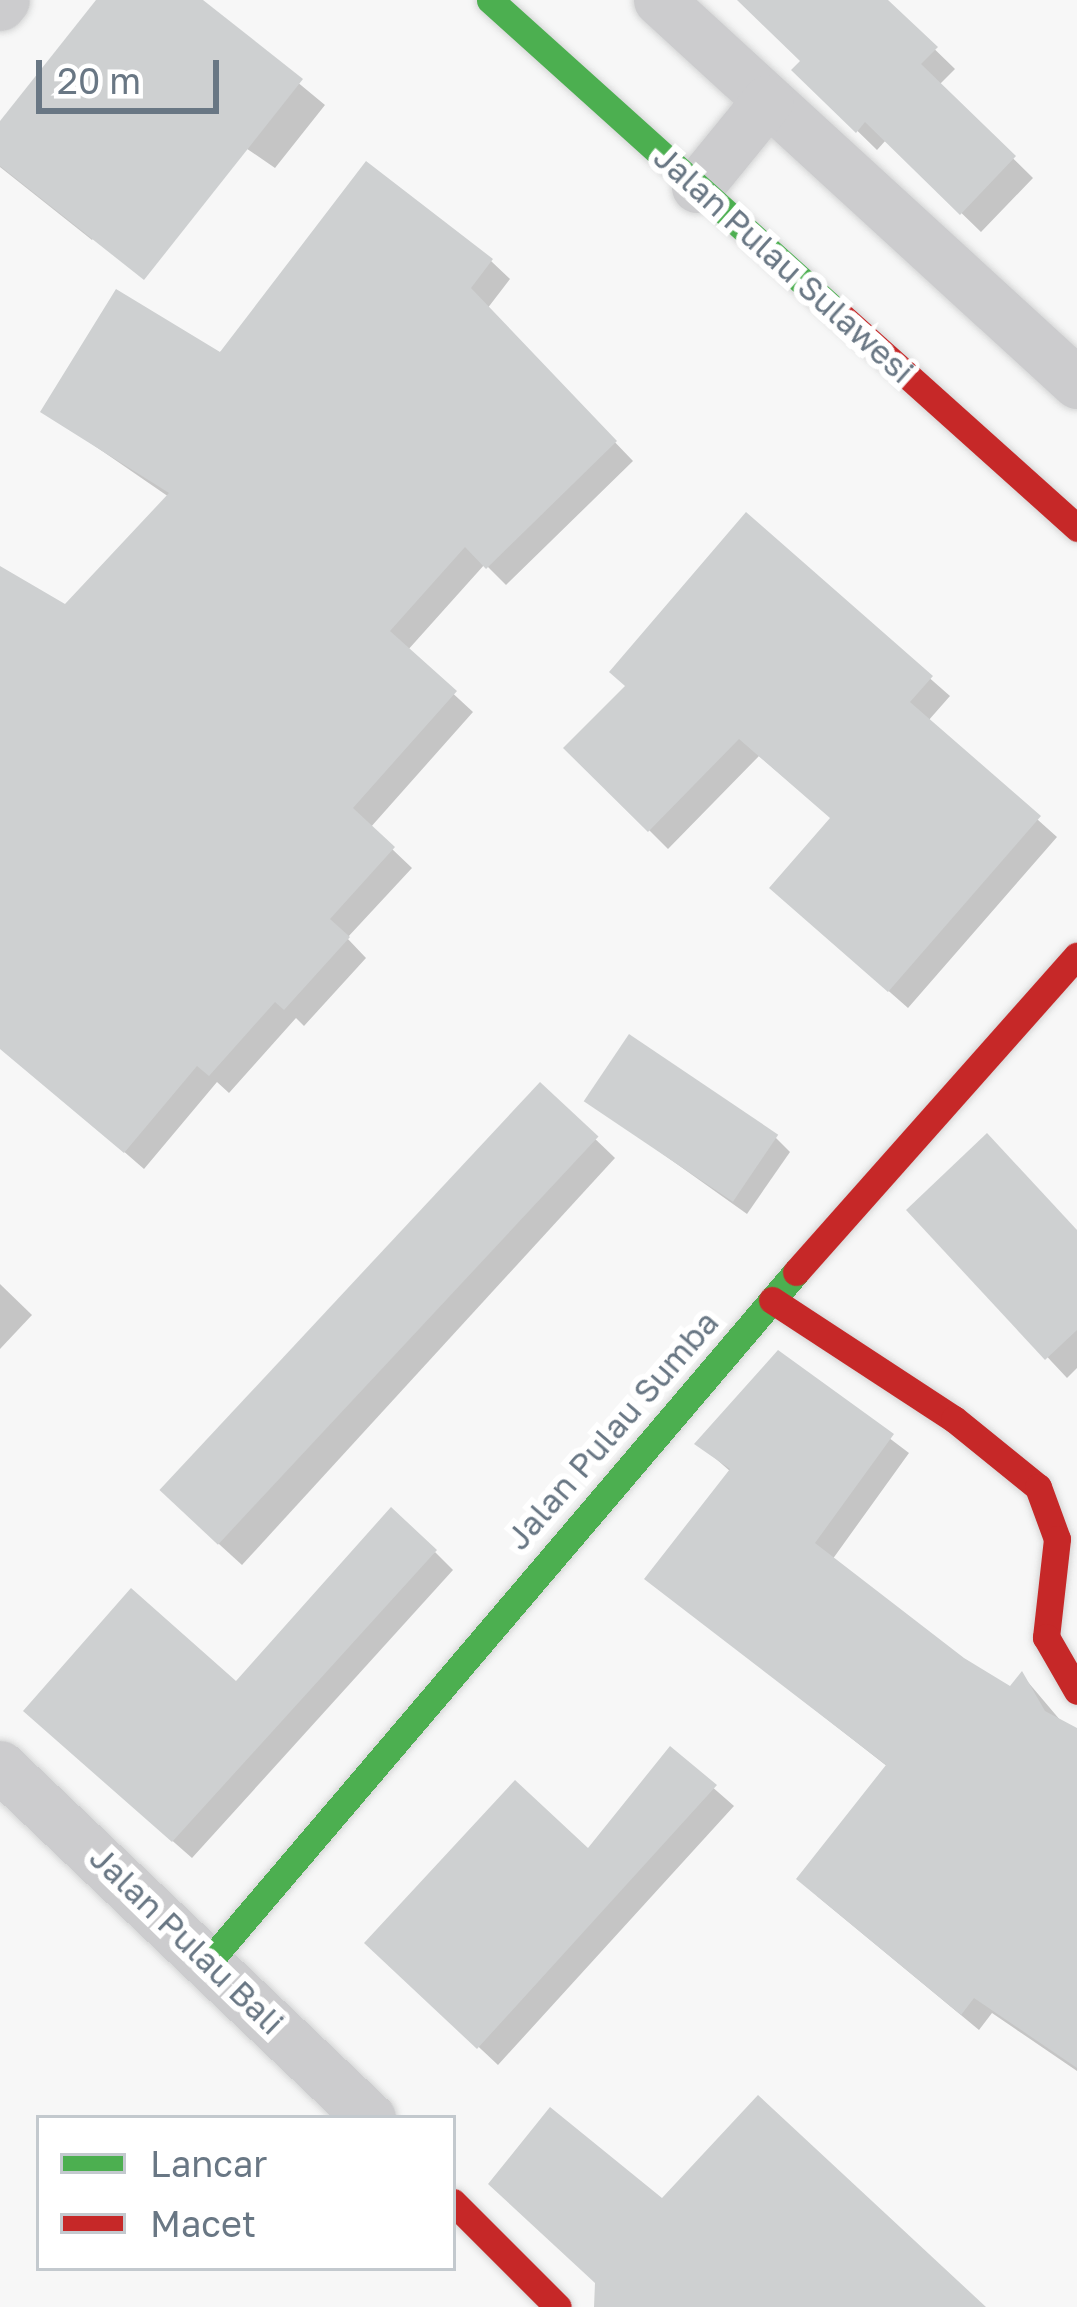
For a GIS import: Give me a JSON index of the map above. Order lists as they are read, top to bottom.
{
  "streets": {
    "street": ["Jalan Pulau Sulawesi", "Jalan Pulau Sumba", "Jalan Pulau Bali"]
  },
  "crossings": [
    ["Jalan Pulau Sumba", "Jalan Pulau Bali"]
  ],
  "legend": ["Lancar", "Macet"],
  "scale_bar": "20 m"
}
